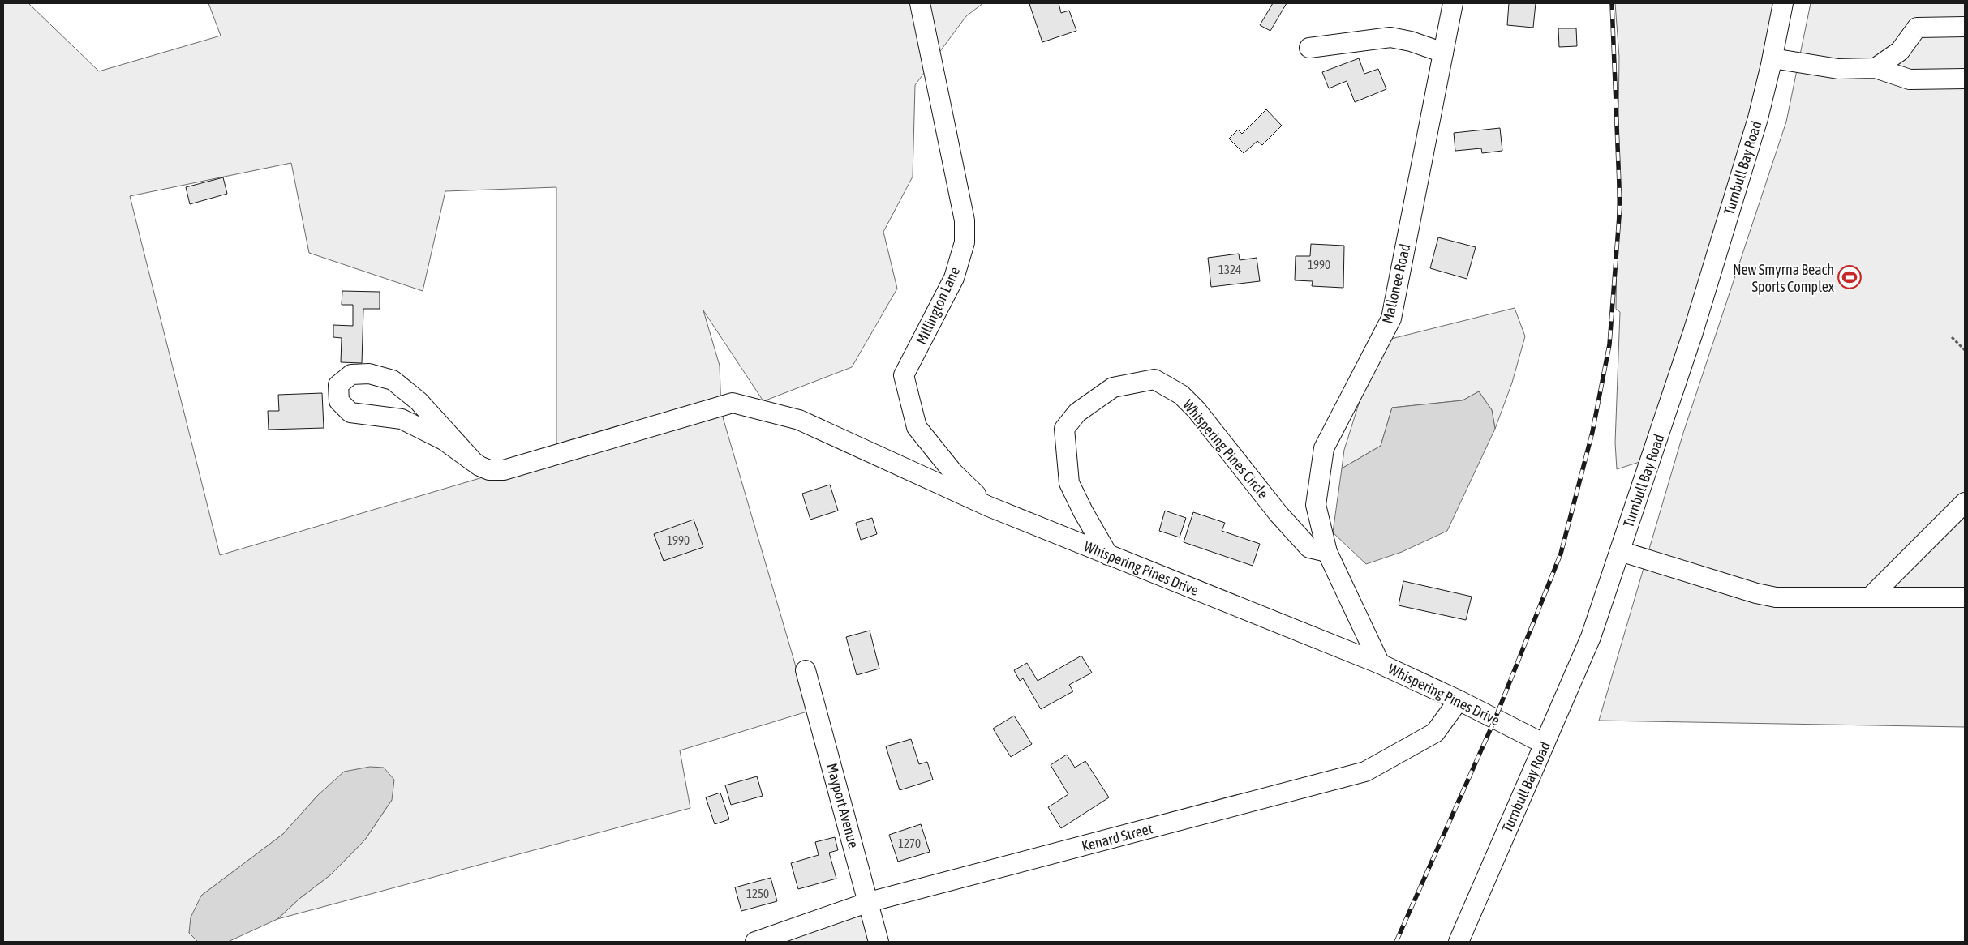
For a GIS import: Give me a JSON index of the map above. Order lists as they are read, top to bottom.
{
  "streets": {
    "street": [
      "Turnbull Bay Road",
      "Mallonee Road",
      "Millington Lane",
      "Whispering Pines Circle",
      "Whispering Pines Drive",
      "Mayport Avenue",
      "Kenard Street"
    ]
  },
  "crossings": [
    ["Turnbull Bay Road", "Whispering Pines Drive"],
    ["Mallonee Road", "Whispering Pines Circle"],
    ["Millington Lane", "Whispering Pines Drive"],
    ["Whispering Pines Circle", "Whispering Pines Drive"],
    ["Whispering Pines Drive", "Kenard Street"],
    ["Mayport Avenue", "Kenard Street"]
  ],
  "places": {
    "sports": ["New Smyrna Beach Sports Complex"]
  },
  "house_numbers": [
    "1990",
    "1324",
    "1990",
    "1270",
    "1250"
  ]
}
